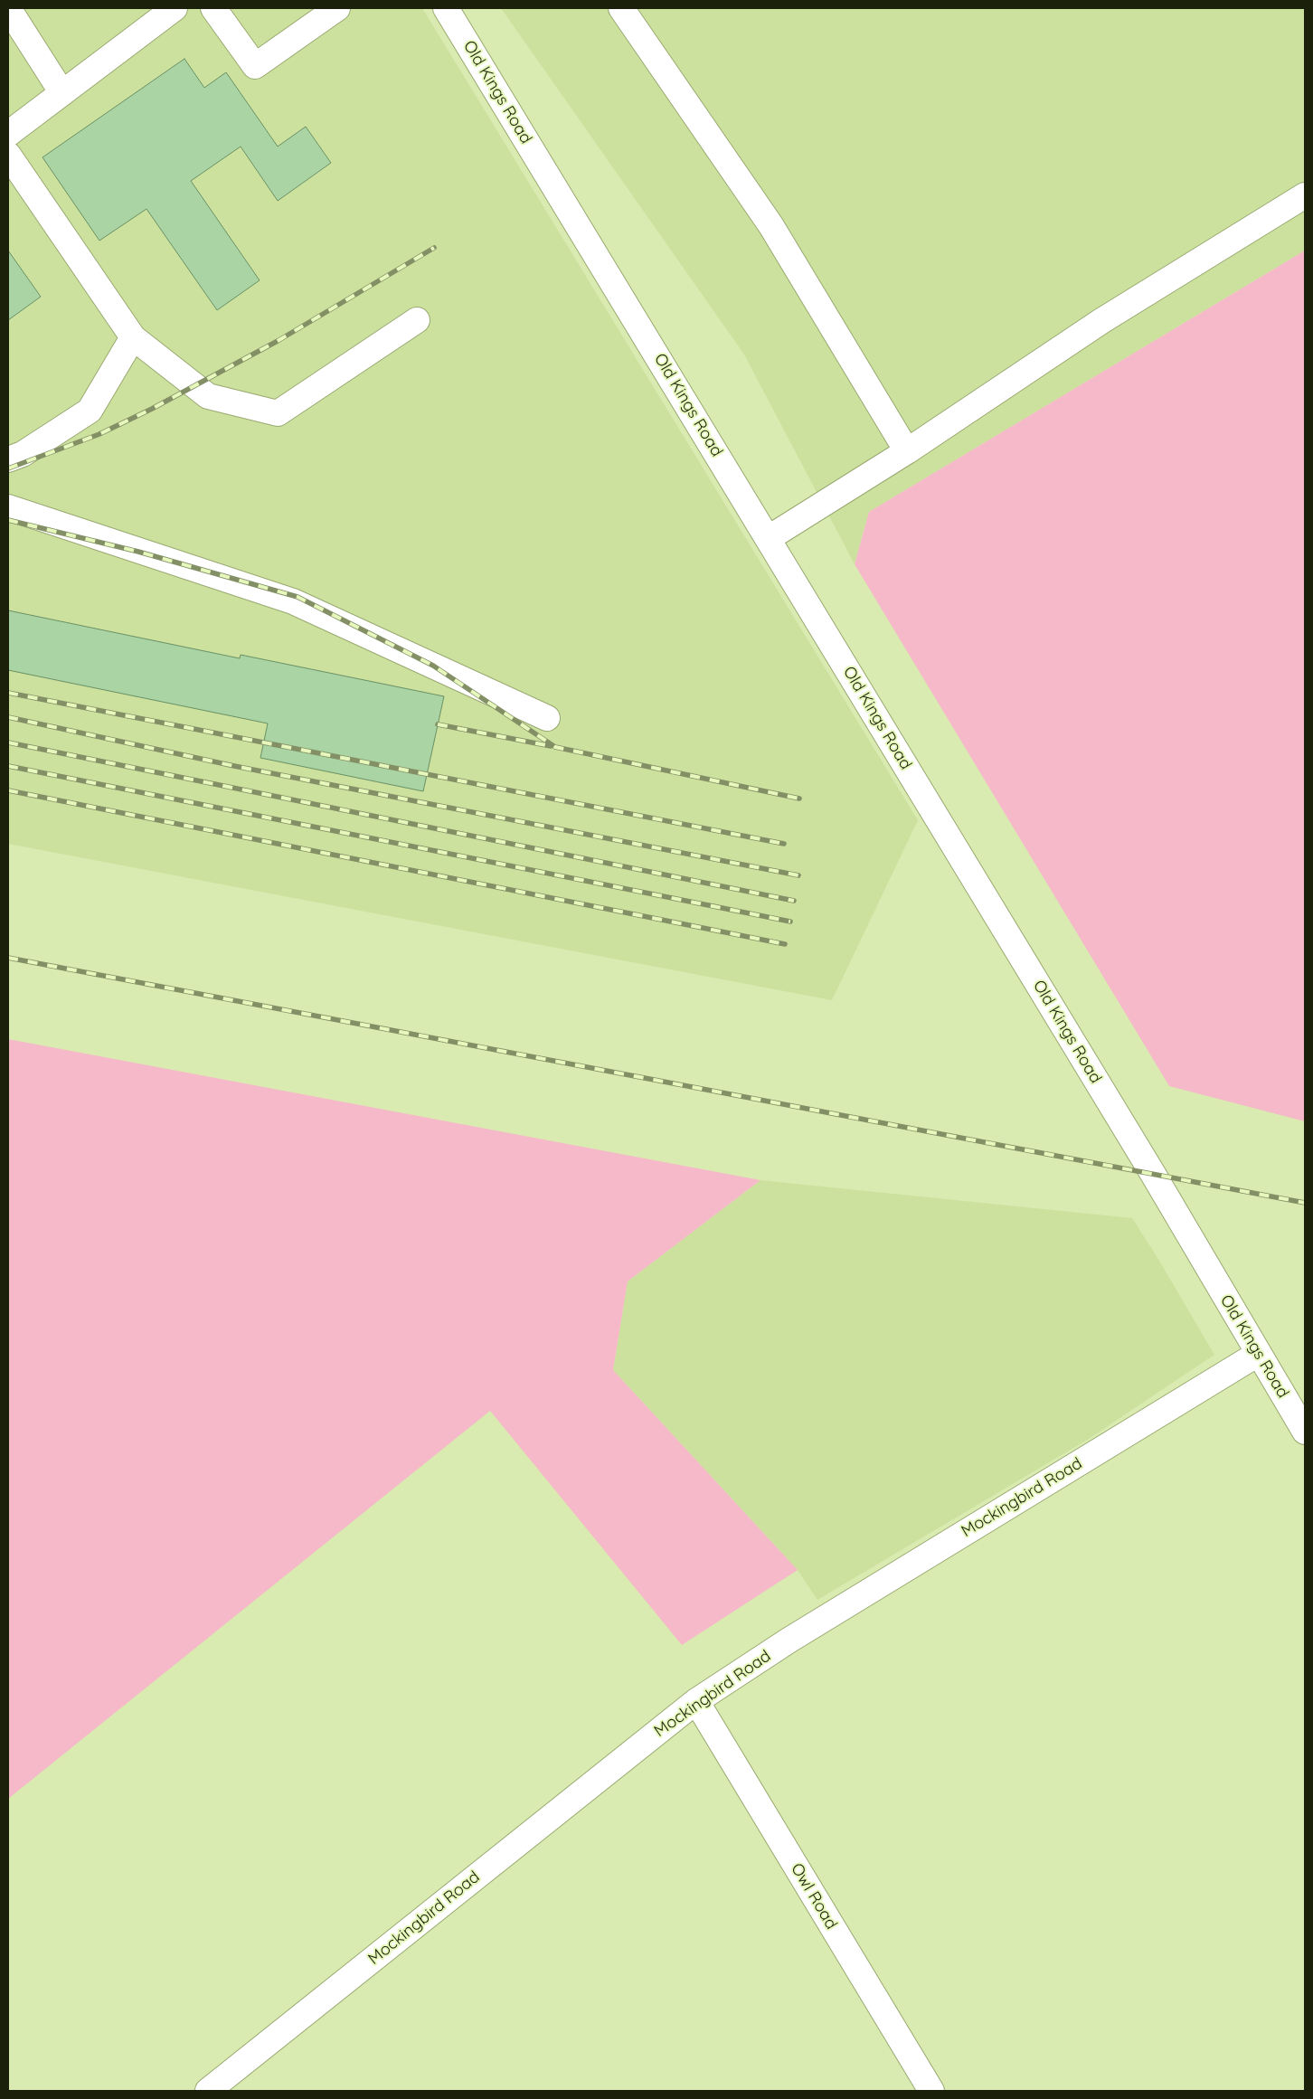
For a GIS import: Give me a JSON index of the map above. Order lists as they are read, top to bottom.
{
  "streets": {
    "street": ["Old Kings Road", "Mockingbird Road", "Owl Road"]
  },
  "crossings": [
    ["Old Kings Road", "Mockingbird Road"],
    ["Mockingbird Road", "Owl Road"]
  ]
}
